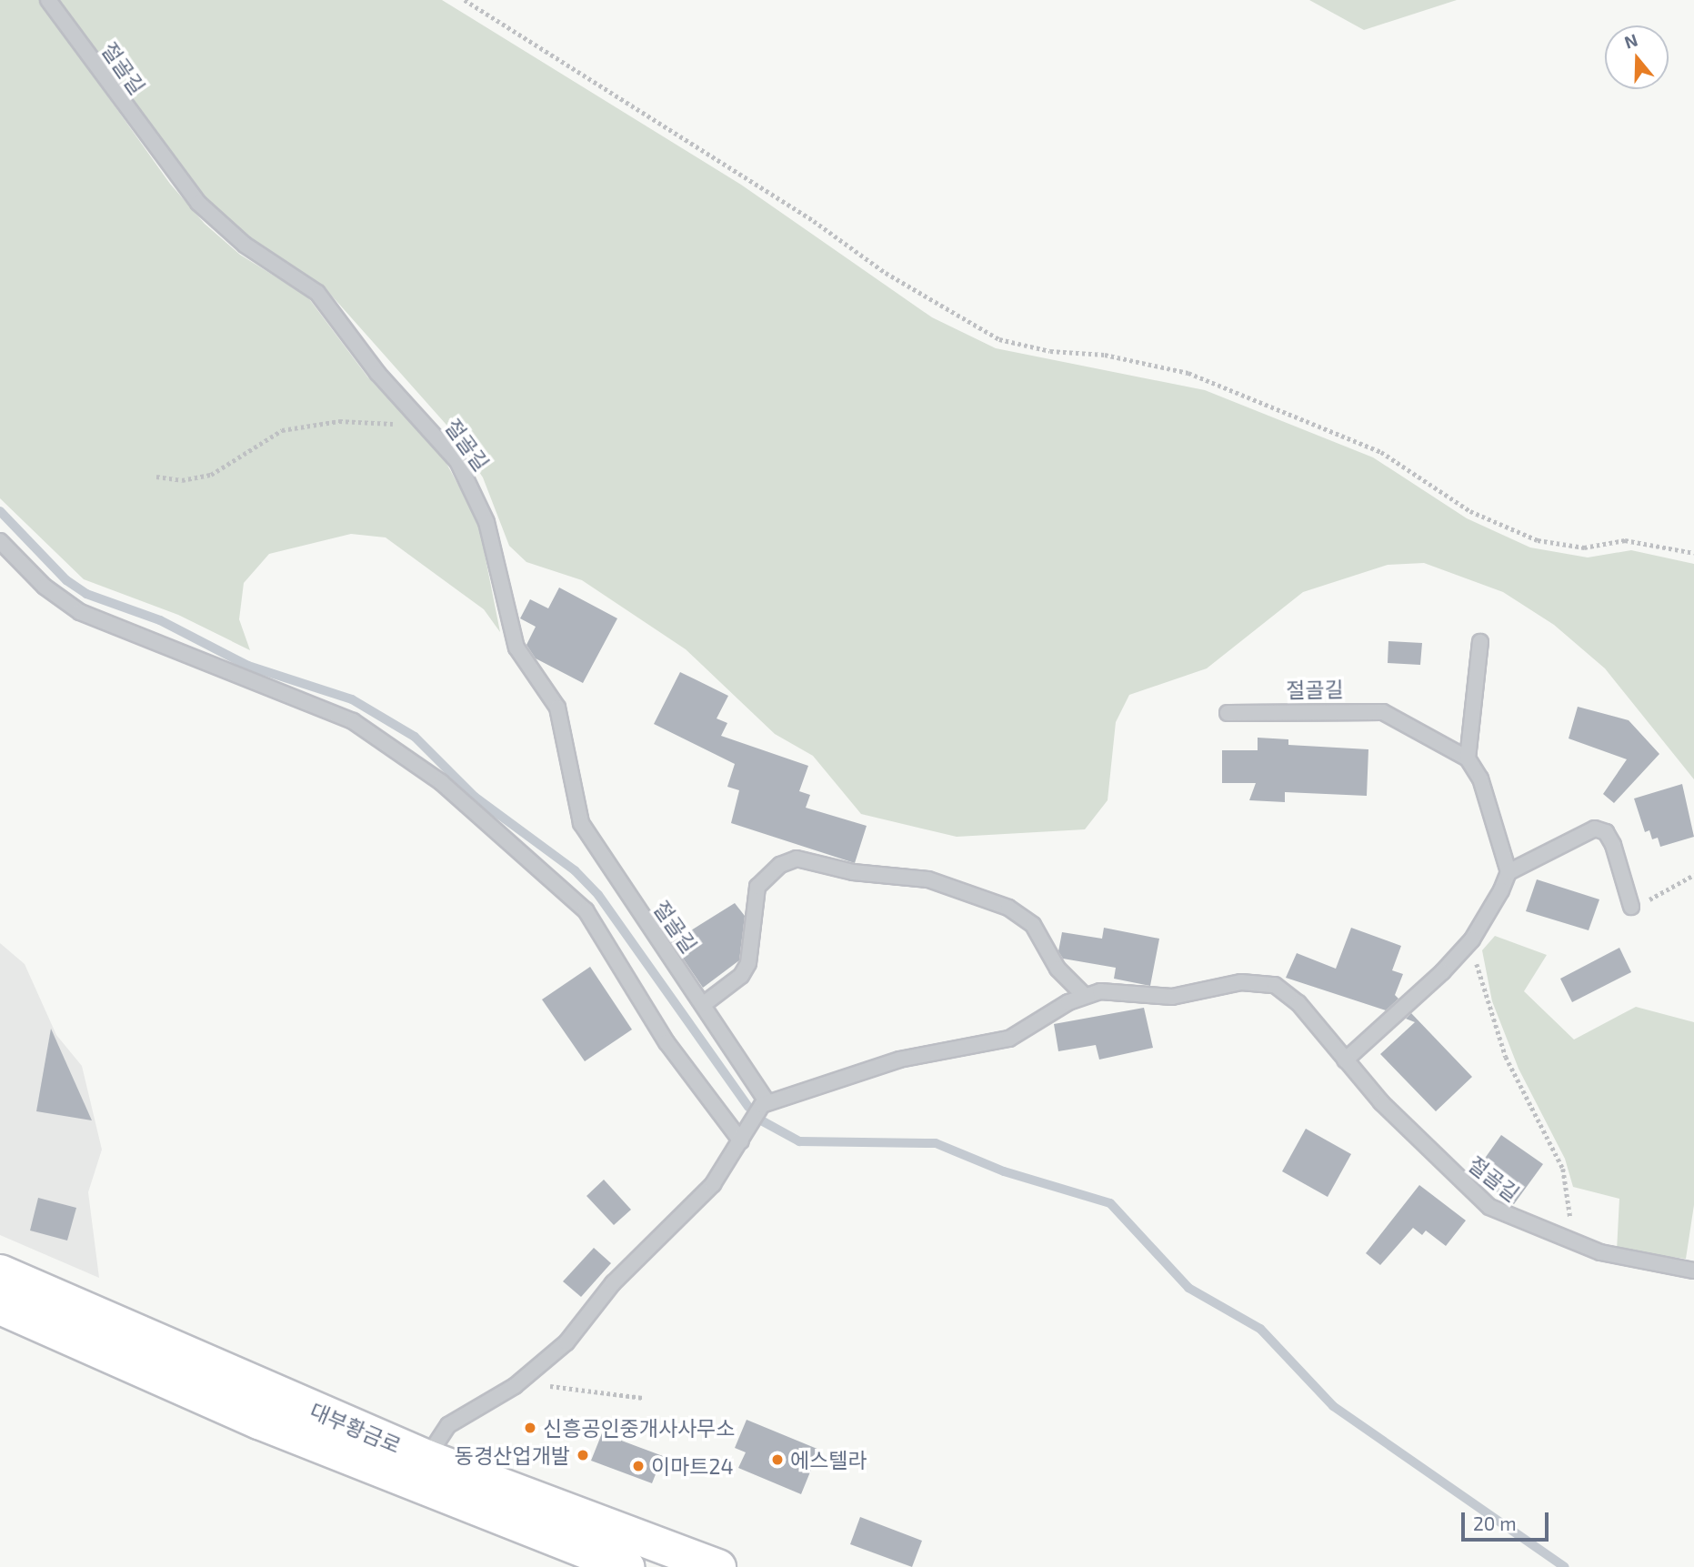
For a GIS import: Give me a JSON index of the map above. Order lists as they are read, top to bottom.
{
  "streets": {
    "main road": ["대부황금로"],
    "lane": ["절골길"]
  },
  "places": [
    "신흥공인중개사사무소",
    "동경산업개발",
    "에스텔라",
    "이마트24"
  ],
  "scale_bar": "20 m",
  "north": "top"
}
